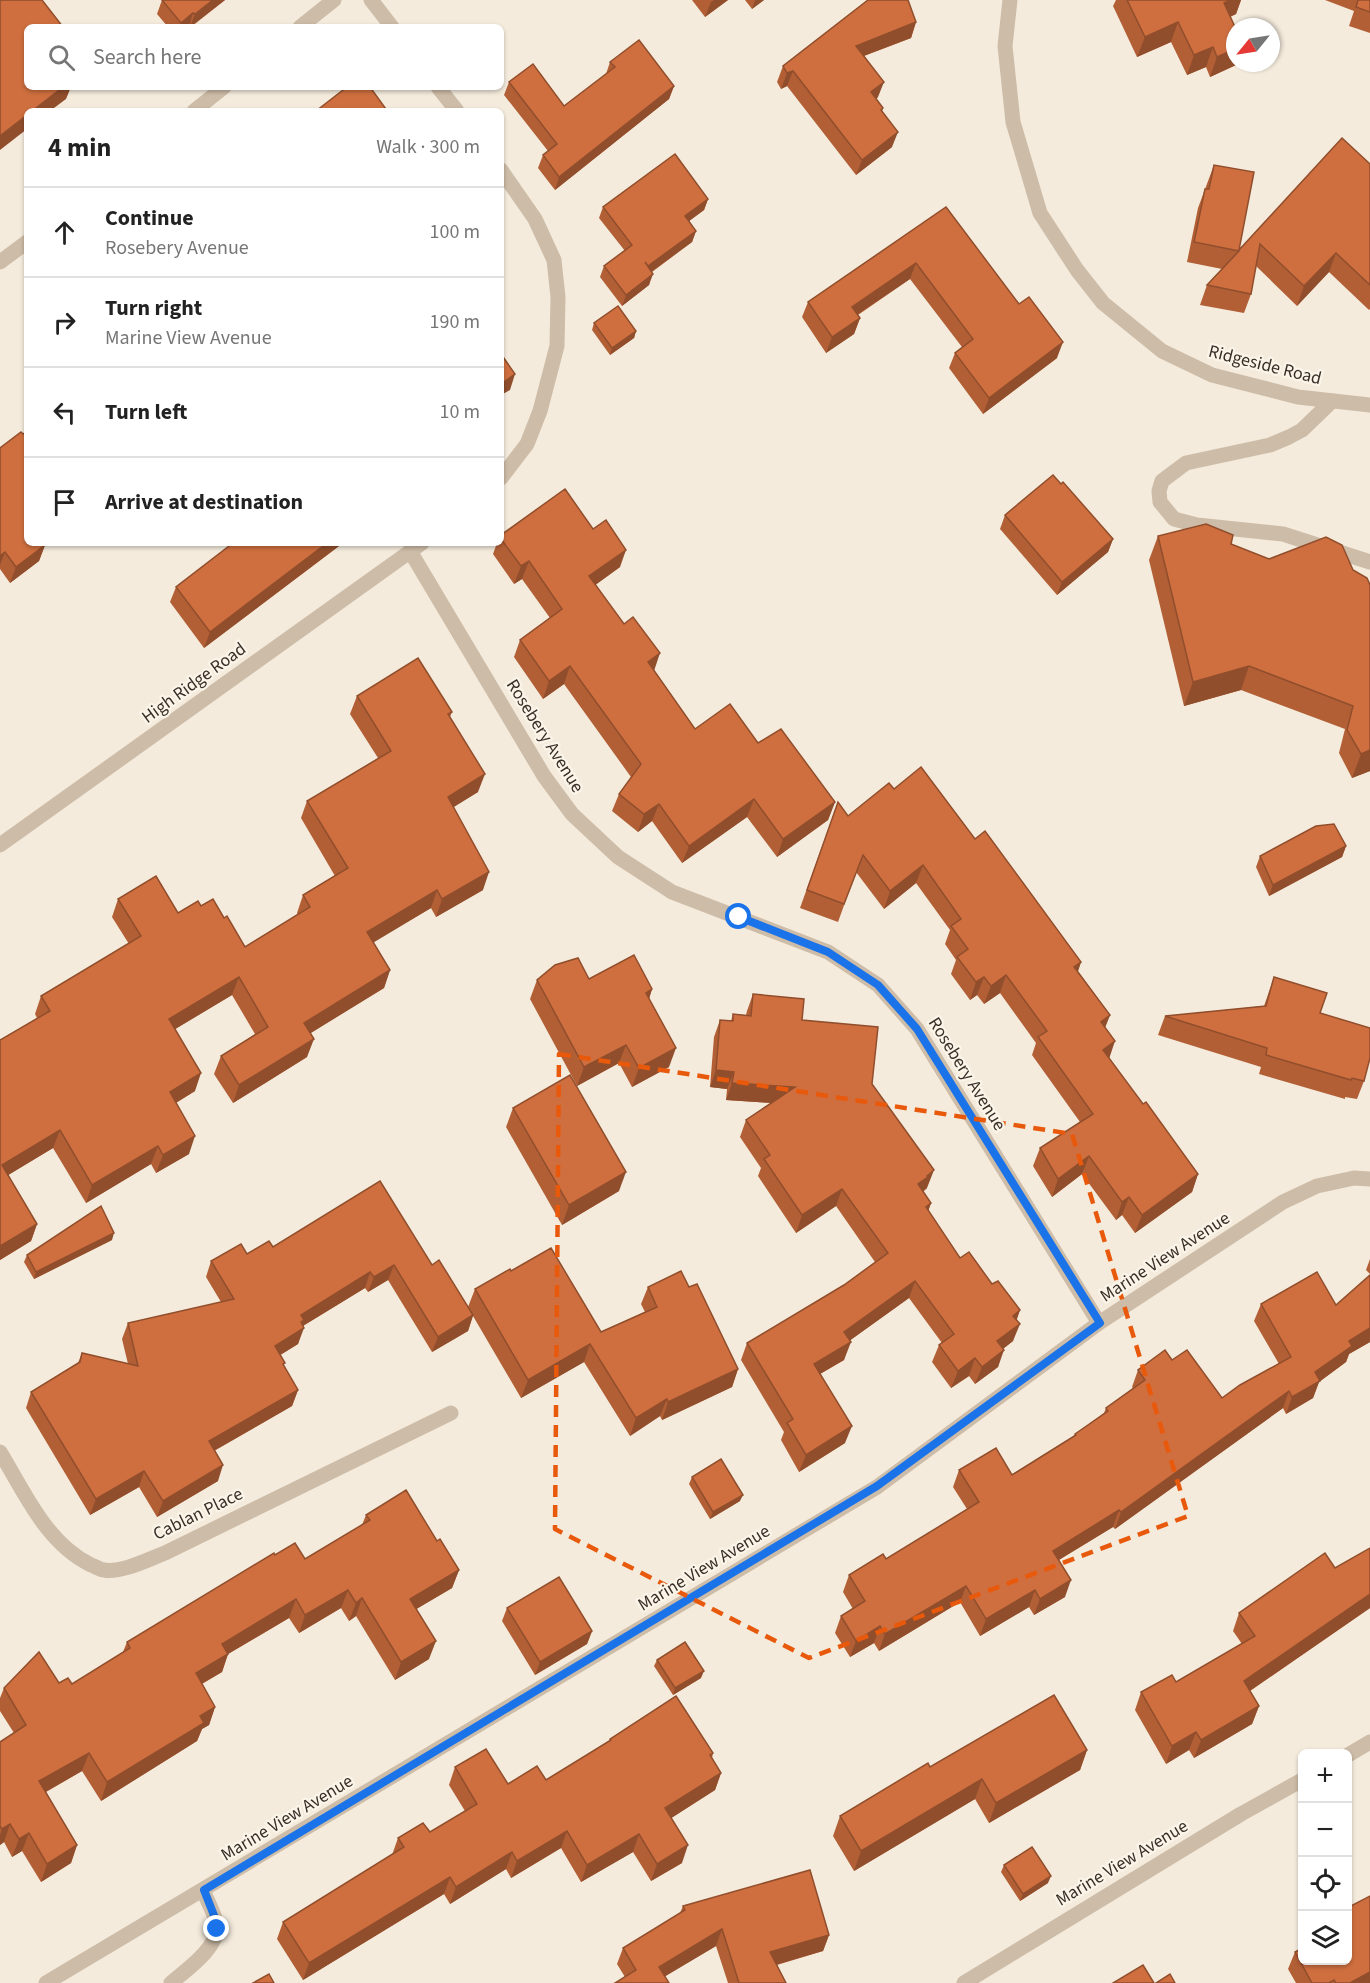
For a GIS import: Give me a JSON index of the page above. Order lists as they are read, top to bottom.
{
  "streets": {
    "street": [
      "Ridgeside Road",
      "High Ridge Road",
      "Rosebery Avenue",
      "Marine View Avenue",
      "Cablan Place"
    ]
  },
  "crossings": [
    ["High Ridge Road", "Rosebery Avenue"],
    ["Rosebery Avenue", "Marine View Avenue"]
  ],
  "north": "bottom left",
  "page": {
    "search": "Search here",
    "heading": ["4 min", "Walk · 300 m"],
    "list": [
      ["Continue", "Rosebery Avenue", "100 m"],
      ["Turn right", "Marine View Avenue", "190 m"],
      ["Turn left", "10 m"],
      "Arrive at destination"
    ],
    "map_buttons": ["+", "−"]
  }
}
